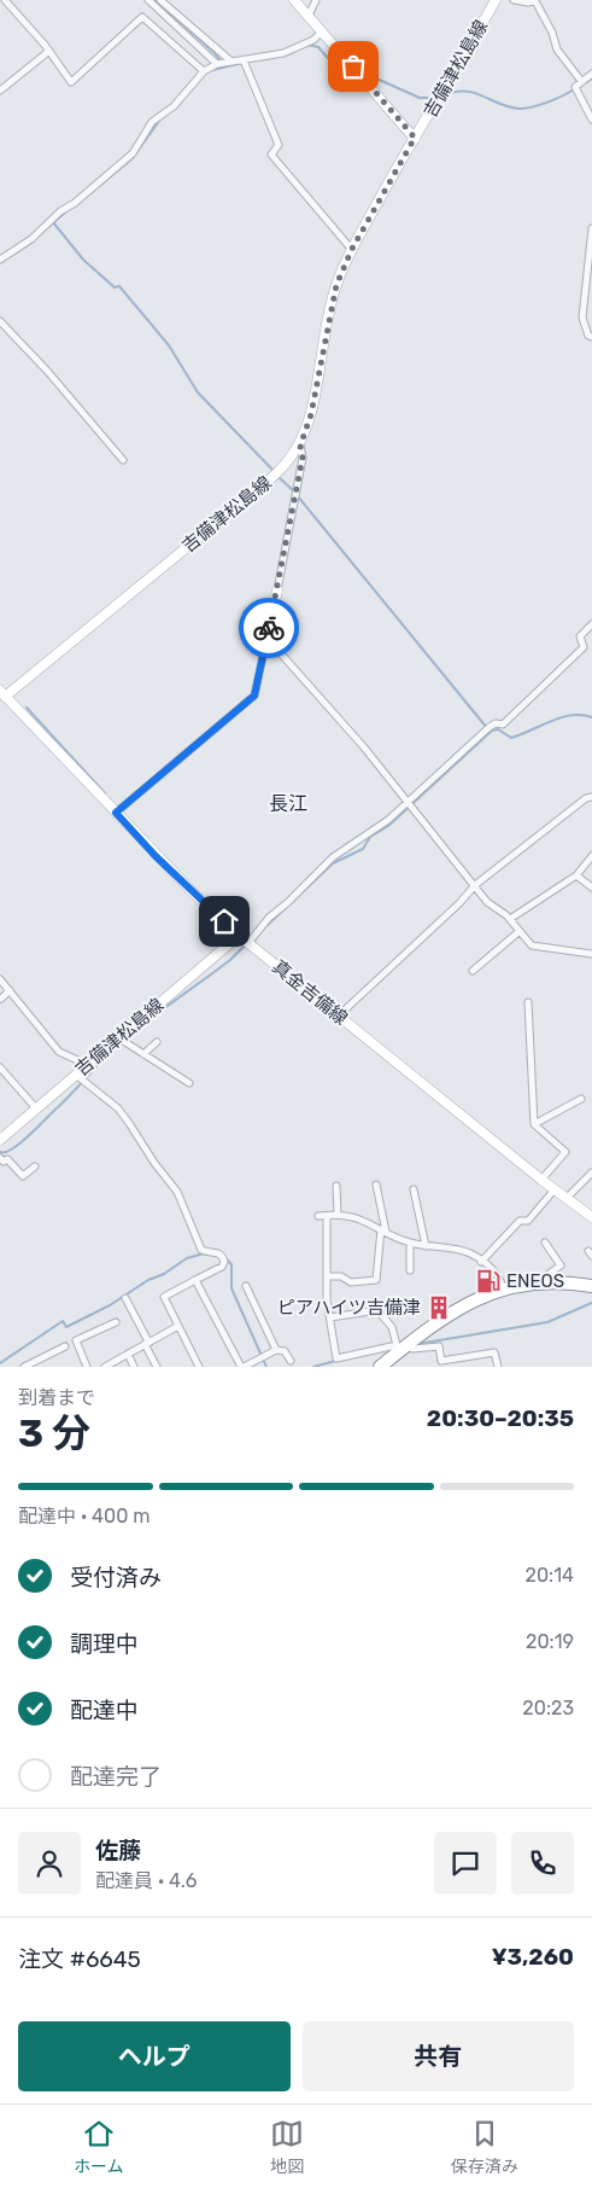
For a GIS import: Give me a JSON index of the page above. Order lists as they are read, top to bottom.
{
  "streets": {
    "main road": ["吉備津松島線", "真金吉備線"]
  },
  "crossings": [
    ["吉備津松島線", "真金吉備線"]
  ],
  "districts": ["長江"],
  "places": {
    "fuel station": ["ENEOS"],
    "building": ["ピアハイツ吉備津"]
  },
  "page": {
    "heading": ["3 分", "到着まで", "20:30–20:35"],
    "panel": [
      "佐藤",
      "配達員 · 4.6",
      "注文 #6645",
      "¥3,260"
    ],
    "bar": "配達中 · 400 m",
    "list": [
      ["受付済み", "20:14"],
      ["調理中", "20:19"],
      ["配達中", "20:23"],
      "配達完了"
    ],
    "buttons": ["ヘルプ", "共有"],
    "tabs": ["ホーム", "地図", "保存済み"]
  }
}
